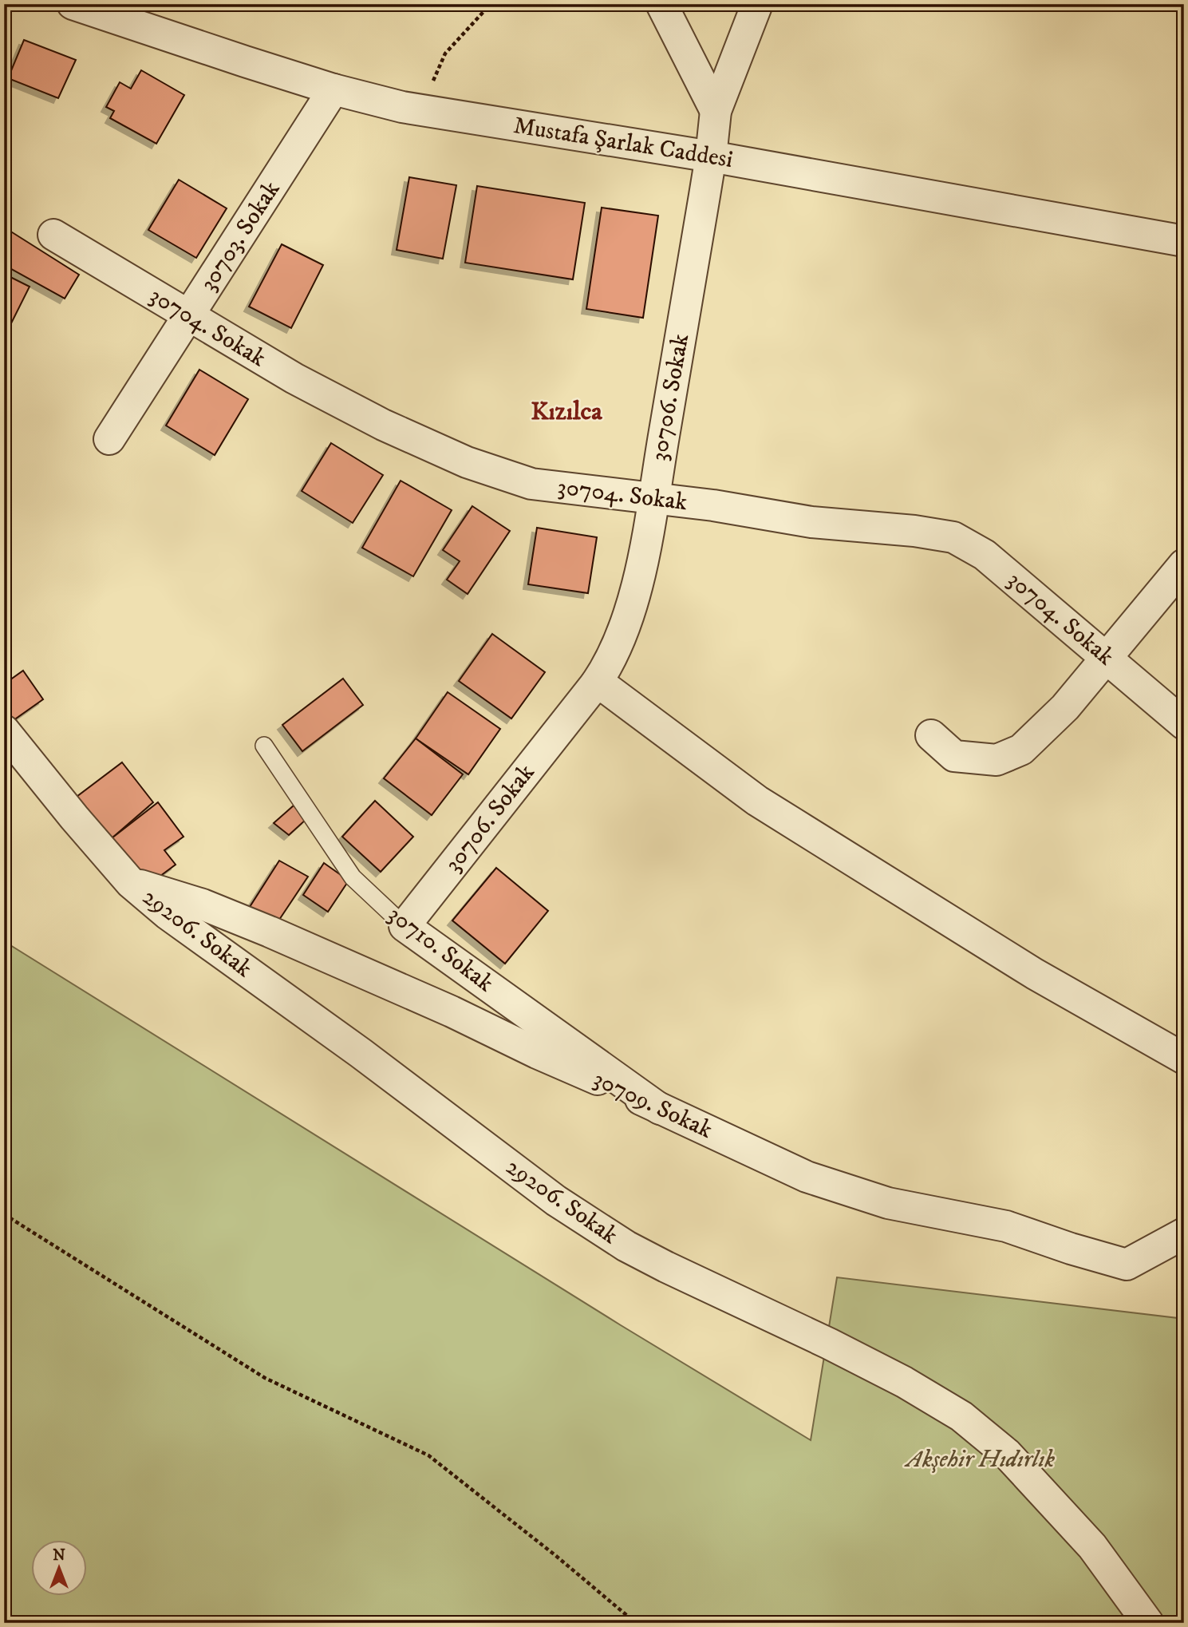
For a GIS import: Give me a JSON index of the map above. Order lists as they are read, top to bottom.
{
  "streets": {
    "street": [
      "Mustafa Şarlak Caddesi",
      "30703. Sokak",
      "30704. Sokak",
      "30706. Sokak",
      "29206. Sokak",
      "30710. Sokak",
      "30709. Sokak"
    ]
  },
  "crossings": [
    ["Mustafa Şarlak Caddesi", "30703. Sokak"],
    ["Mustafa Şarlak Caddesi", "30706. Sokak"],
    ["30703. Sokak", "30704. Sokak"],
    ["30704. Sokak", "30706. Sokak"],
    ["30706. Sokak", "30710. Sokak"],
    ["29206. Sokak", "30709. Sokak"],
    ["30710. Sokak", "30709. Sokak"]
  ],
  "districts": ["Kızılca"],
  "parks": ["Akşehir Hıdırlık"],
  "north": "top"
}
